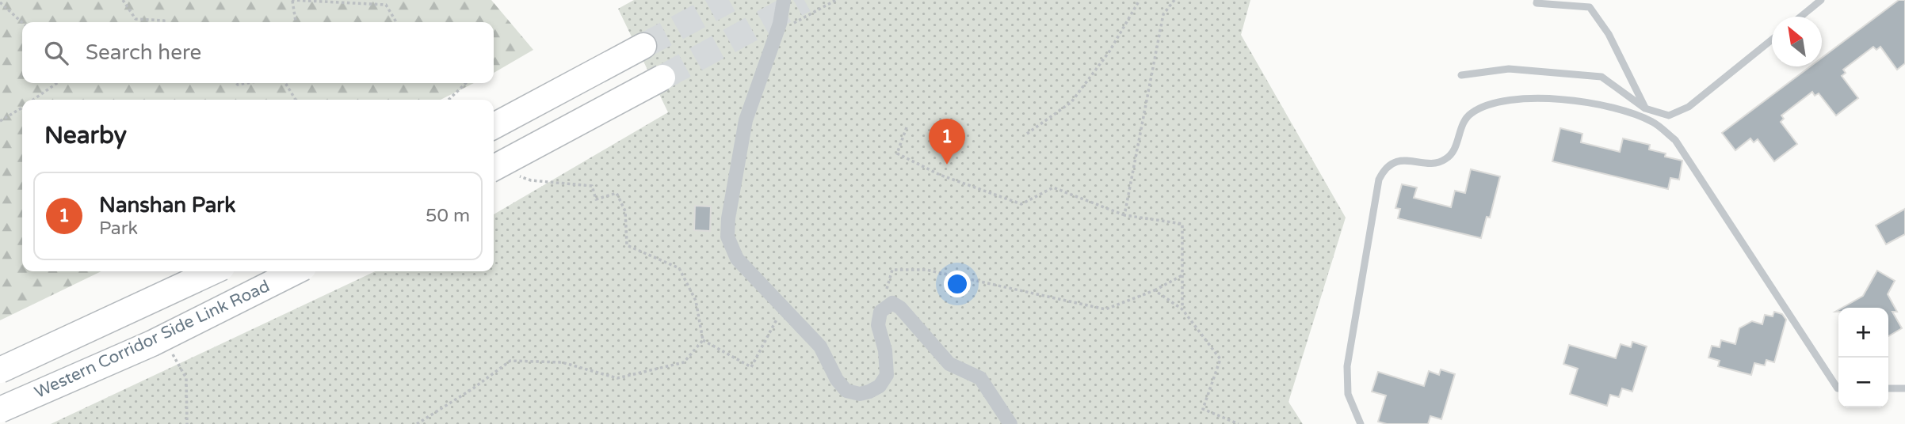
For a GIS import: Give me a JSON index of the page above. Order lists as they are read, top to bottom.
{
  "streets": {
    "highway": ["Western Corridor Side Link Road"]
  },
  "north": "top left",
  "page": {
    "search": "Search here",
    "heading": "Nearby",
    "pins": "1",
    "list": [
      {
        "mark": "1",
        "name": "Nanshan Park",
        "note": "Park",
        "value": "50 m"
      }
    ],
    "map_buttons": ["+", "−"]
  }
}
